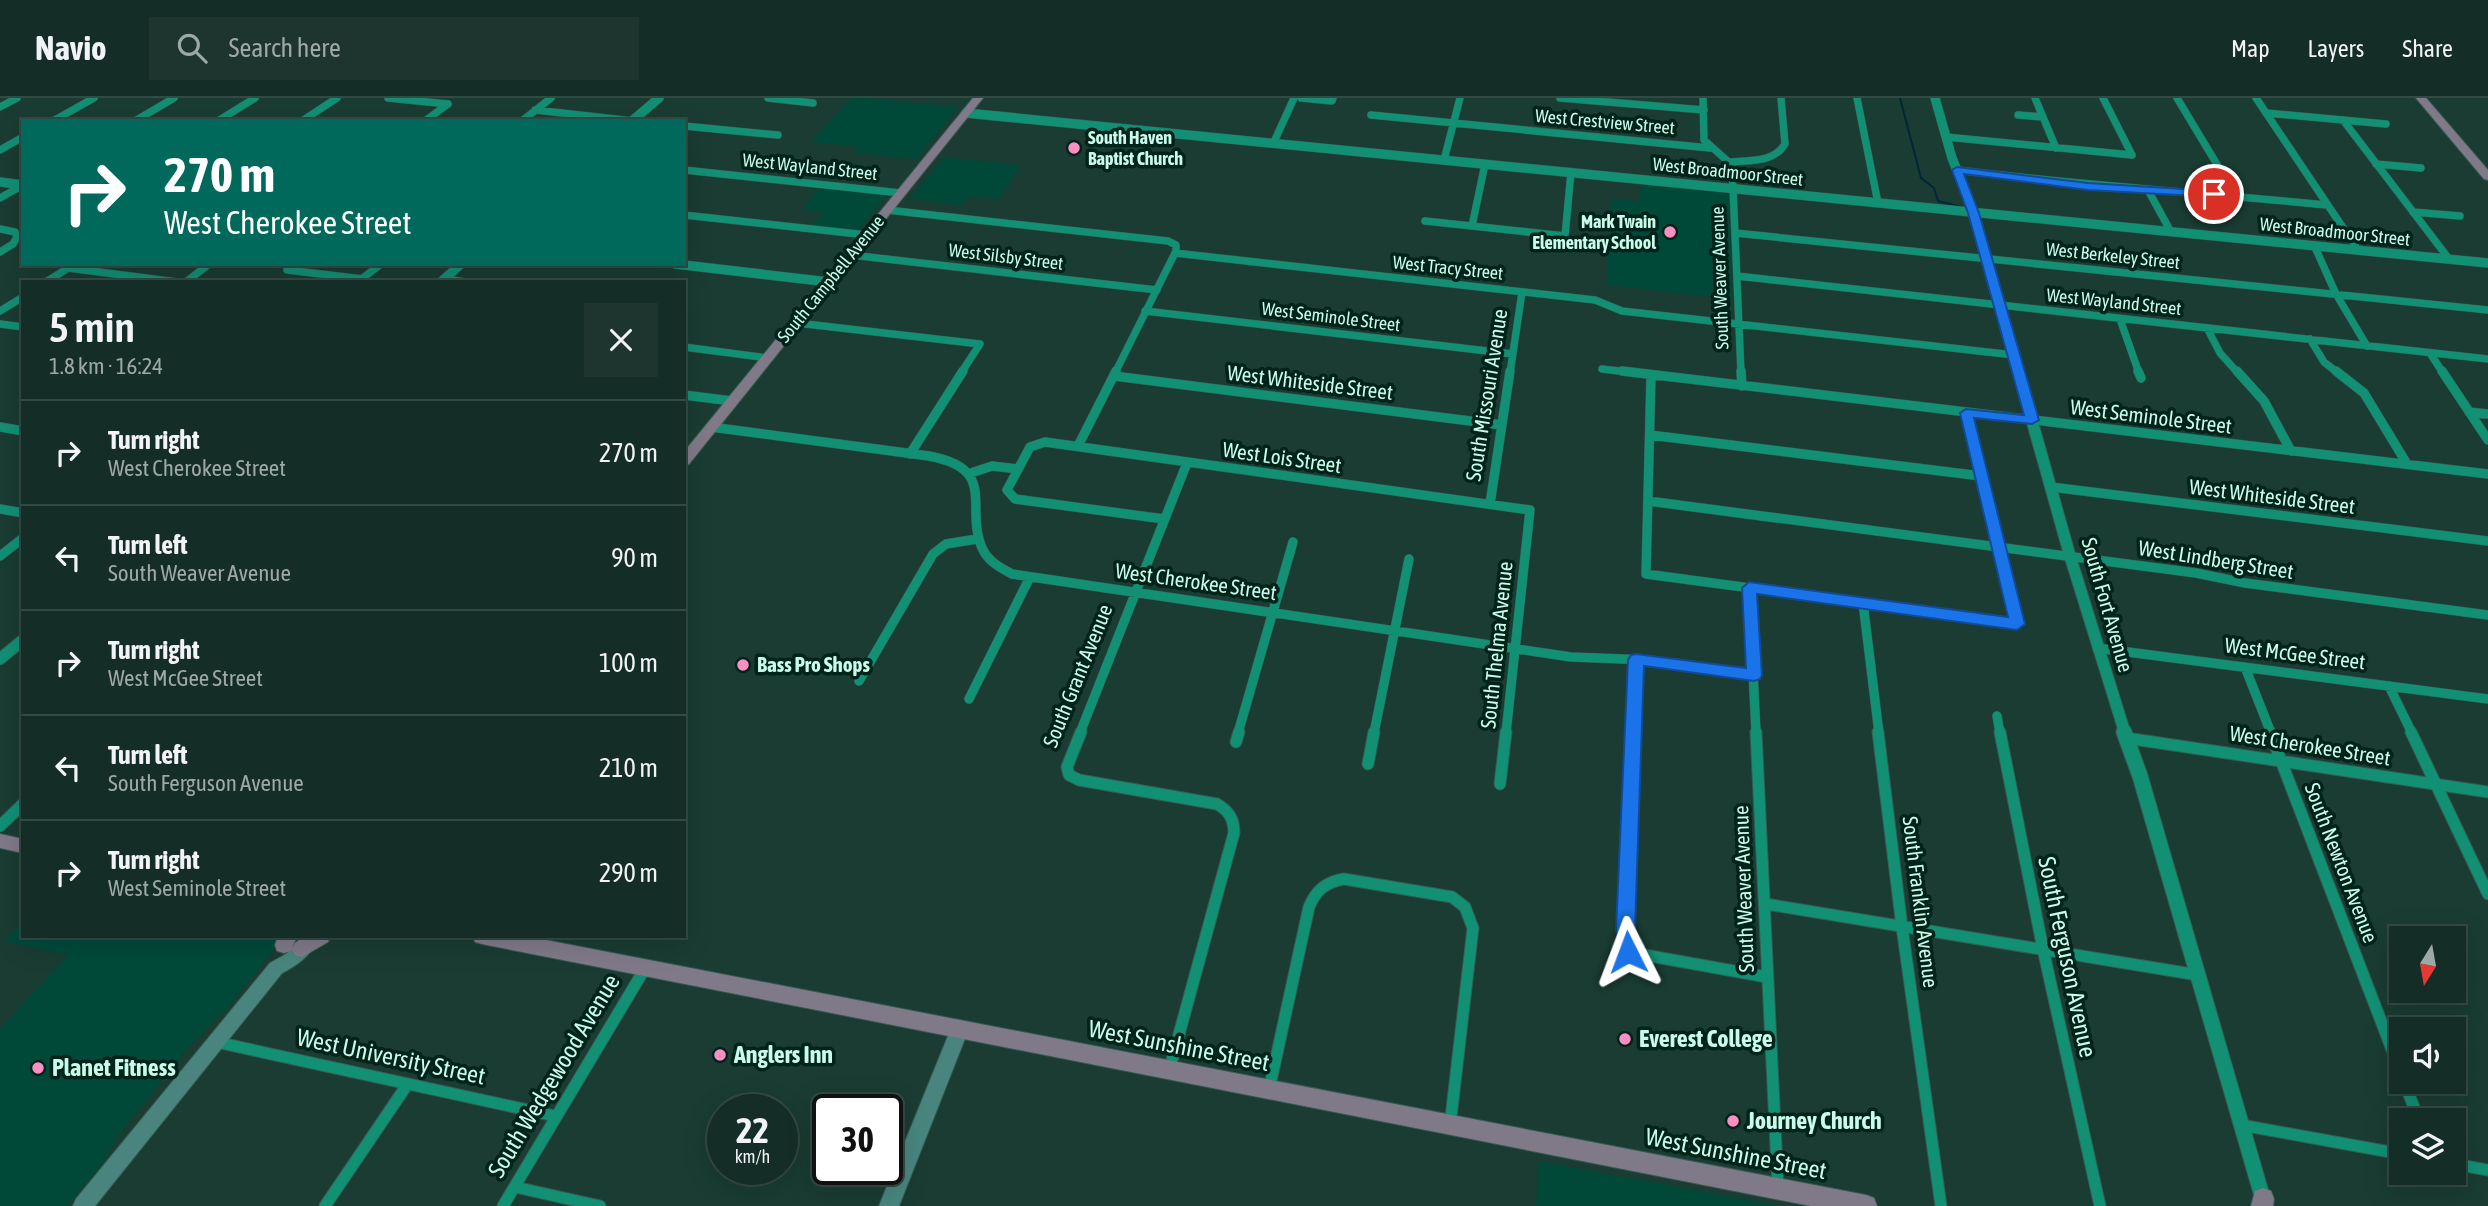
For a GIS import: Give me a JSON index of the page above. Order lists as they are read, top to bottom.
{
  "streets": {
    "main road": ["South Campbell Avenue", "West Sunshine Street"],
    "street": [
      "West Crestview Street",
      "West Wayland Street",
      "West Broadmoor Street",
      "West Berkeley Street",
      "West Silsby Street",
      "West Tracy Street",
      "South Weaver Avenue",
      "West Seminole Street",
      "West Whiteside Street",
      "South Missouri Avenue",
      "West Lois Street",
      "West Lindberg Street",
      "West Cherokee Street",
      "South Fort Avenue",
      "South Thelma Avenue",
      "West McGee Street",
      "South Grant Avenue",
      "South Newton Avenue",
      "South Franklin Avenue",
      "South Ferguson Avenue",
      "West University Street",
      "South Wedgewood Avenue"
    ]
  },
  "crossings": [
    ["West Wayland Street", "South Weaver Avenue"],
    ["West Wayland Street", "South Campbell Avenue"],
    ["West Wayland Street", "South Fort Avenue"],
    ["West Broadmoor Street", "South Weaver Avenue"],
    ["West Broadmoor Street", "South Campbell Avenue"],
    ["West Broadmoor Street", "South Fort Avenue"],
    ["West Berkeley Street", "South Weaver Avenue"],
    ["West Berkeley Street", "South Fort Avenue"],
    ["West Silsby Street", "South Campbell Avenue"],
    ["West Tracy Street", "South Weaver Avenue"],
    ["West Tracy Street", "South Campbell Avenue"],
    ["West Tracy Street", "South Missouri Avenue"],
    ["West Tracy Street", "South Fort Avenue"],
    ["South Weaver Avenue", "West Seminole Street"],
    ["South Weaver Avenue", "West Cherokee Street"],
    ["South Weaver Avenue", "West Sunshine Street"],
    ["West Seminole Street", "South Missouri Avenue"],
    ["West Seminole Street", "South Fort Avenue"],
    ["West Whiteside Street", "South Missouri Avenue"],
    ["West Whiteside Street", "South Fort Avenue"],
    ["South Missouri Avenue", "West Lois Street"],
    ["West Lois Street", "South Thelma Avenue"],
    ["West Lois Street", "South Grant Avenue"],
    ["West Lindberg Street", "South Fort Avenue"],
    ["West Cherokee Street", "South Fort Avenue"],
    ["West Cherokee Street", "South Thelma Avenue"],
    ["West Cherokee Street", "South Grant Avenue"],
    ["West Cherokee Street", "South Newton Avenue"],
    ["South Fort Avenue", "West McGee Street"],
    ["West McGee Street", "South Newton Avenue"],
    ["South Grant Avenue", "West Sunshine Street"],
    ["West Sunshine Street", "South Wedgewood Avenue"],
    ["West University Street", "South Wedgewood Avenue"]
  ],
  "places": [
    "South Haven Baptist Church",
    "Mark Twain Elementary School",
    "Bass Pro Shops",
    "Everest College",
    "Anglers Inn",
    "Planet Fitness",
    "Journey Church"
  ],
  "north": "bottom",
  "page": {
    "header": "Navio",
    "search": "Search here",
    "nav": ["Map", "Layers", "Share"],
    "turn": ["270 m", "West Cherokee Street"],
    "heading": ["5 min", "1.8 km · 16:24"],
    "list": [
      {
        "name": "Turn right",
        "note": "West Cherokee Street",
        "value": "270 m"
      },
      {
        "name": "Turn left",
        "note": "South Weaver Avenue",
        "value": "90 m"
      },
      {
        "name": "Turn right",
        "note": "West McGee Street",
        "value": "100 m"
      },
      {
        "name": "Turn left",
        "note": "South Ferguson Avenue",
        "value": "210 m"
      },
      {
        "name": "Turn right",
        "note": "West Seminole Street",
        "value": "290 m"
      }
    ],
    "speed": "22 km/h",
    "limit": "30"
  }
}
